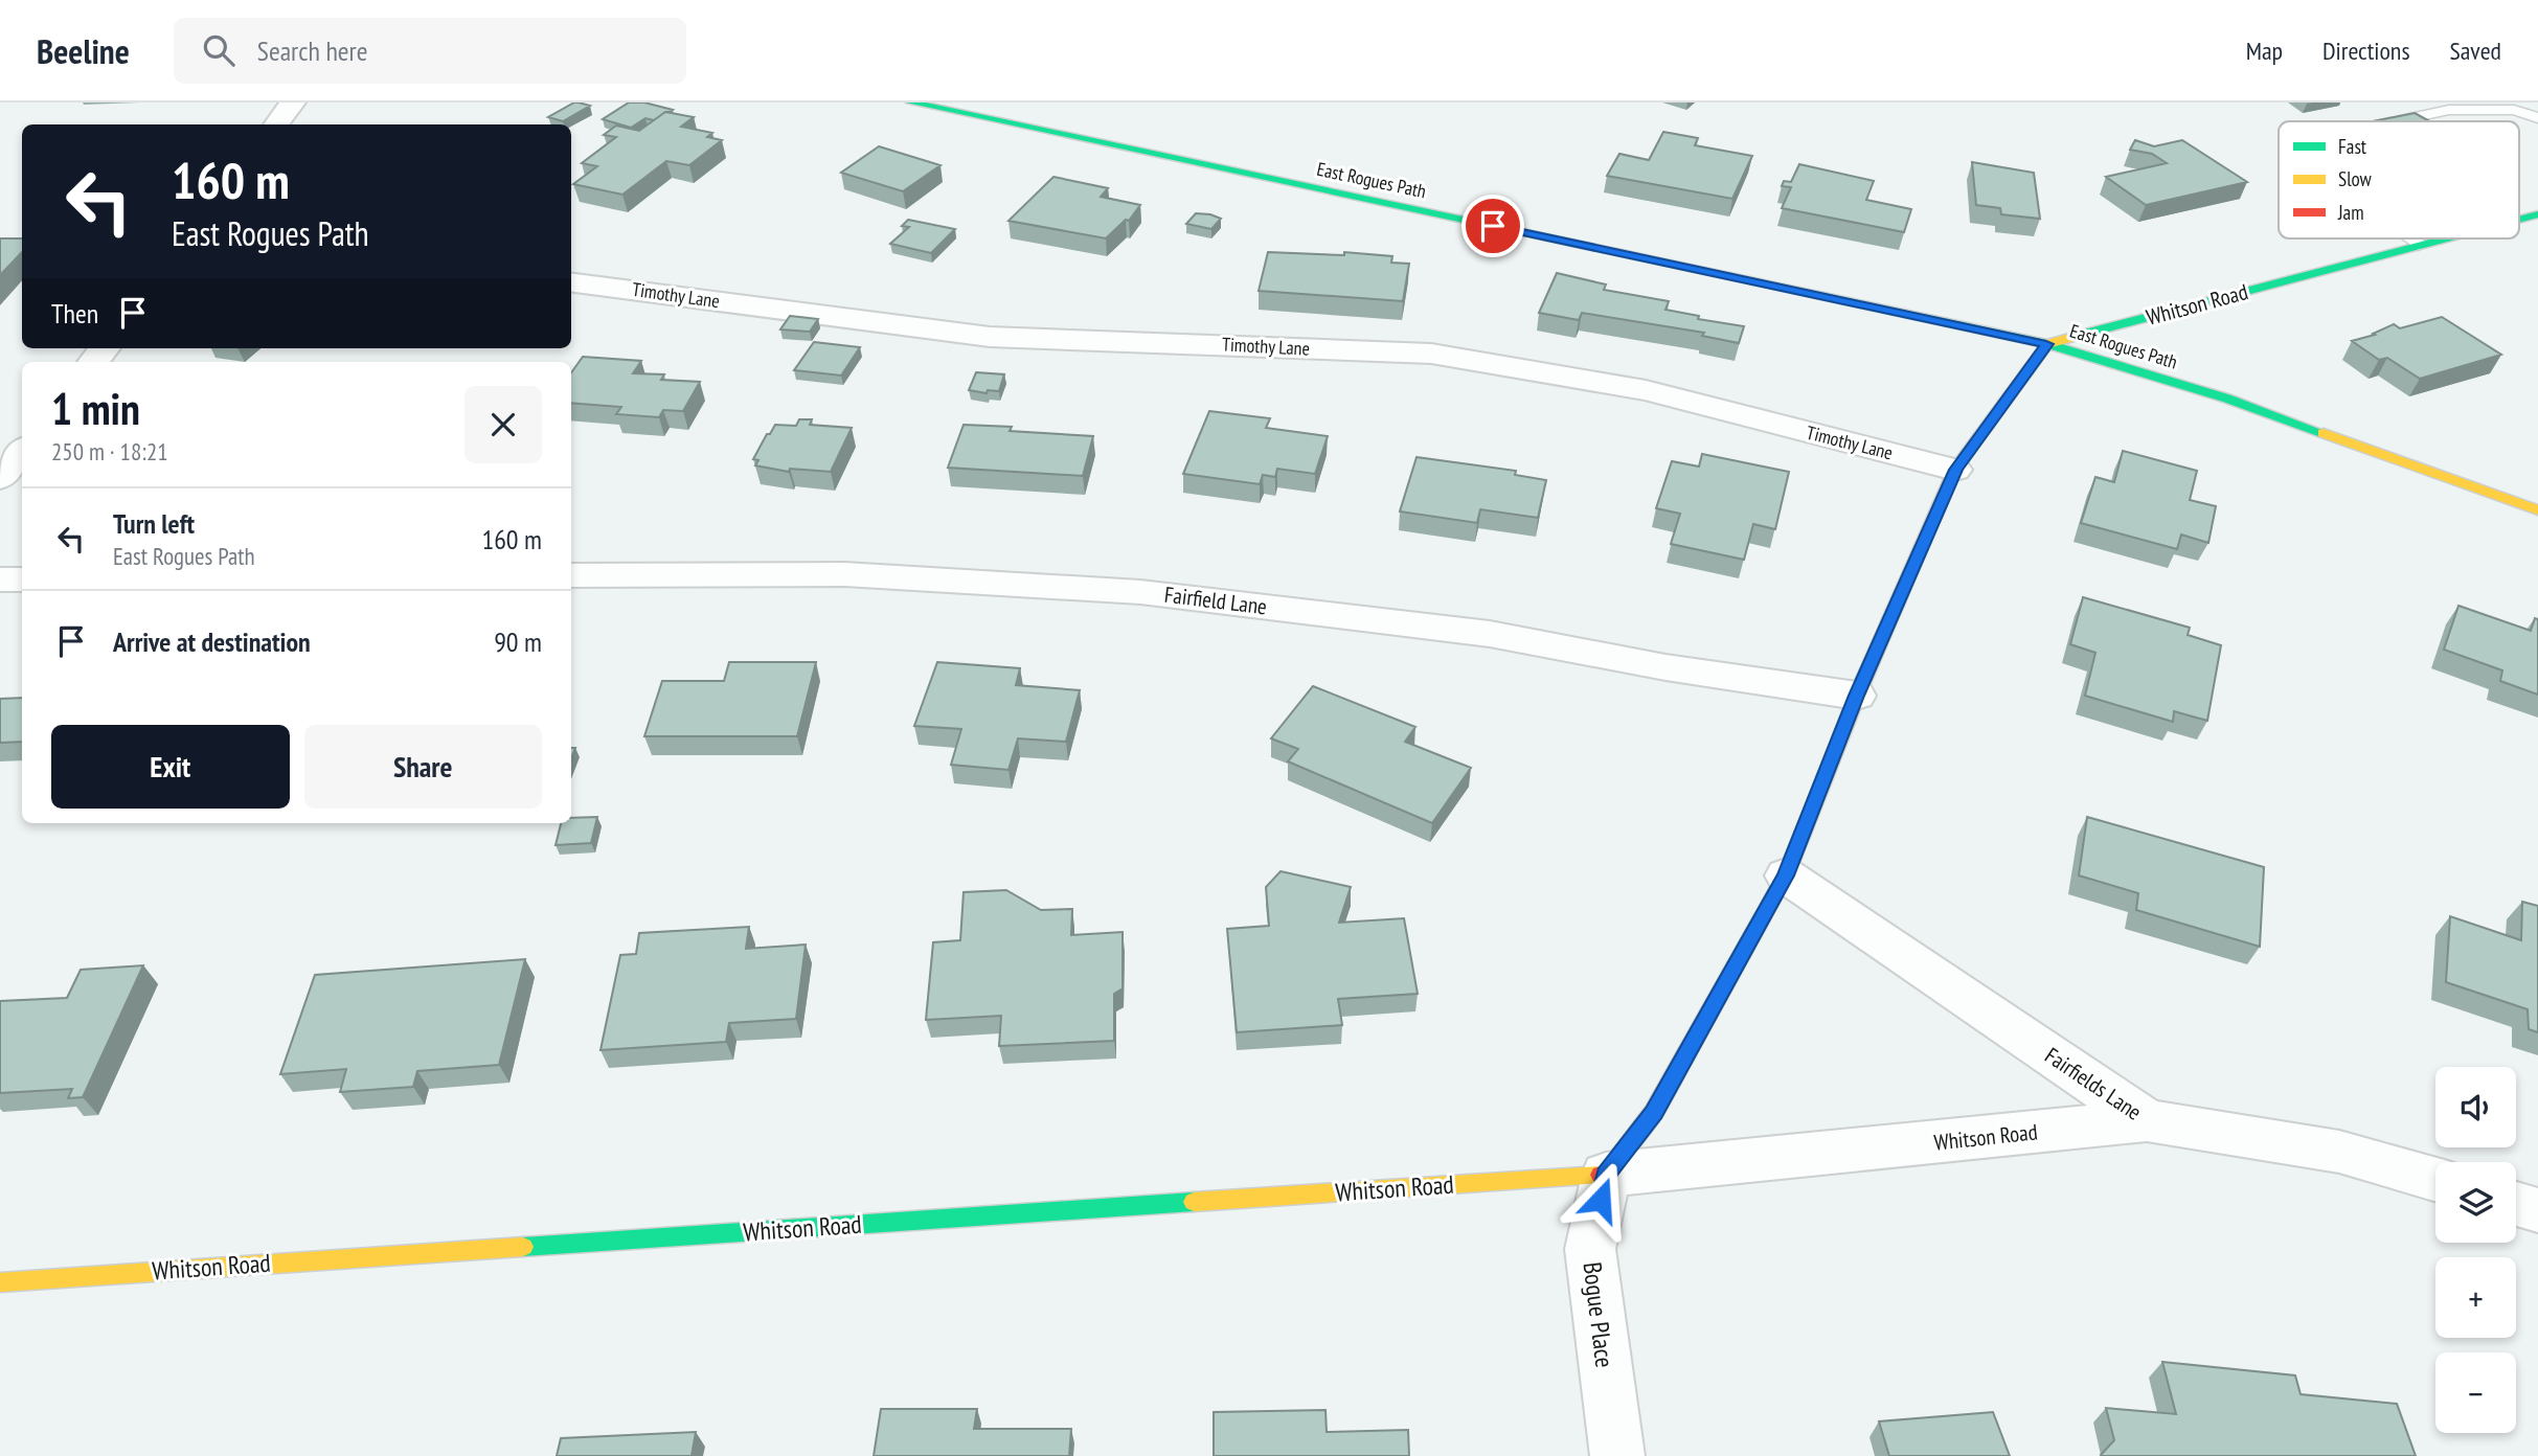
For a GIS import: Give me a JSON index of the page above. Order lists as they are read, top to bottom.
{
  "streets": {
    "street": [
      "East Rogues Path",
      "Timothy Lane",
      "Whitson Road",
      "Fairfield Lane",
      "Fairfields Lane",
      "Bogue Place"
    ]
  },
  "crossings": [
    ["East Rogues Path", "Whitson Road"],
    ["Whitson Road", "Fairfields Lane"],
    ["Whitson Road", "Bogue Place"]
  ],
  "legend": ["Fast", "Slow", "Jam"],
  "page": {
    "header": "Beeline",
    "search": "Search here",
    "nav": ["Map", "Directions", "Saved"],
    "turn": ["160 m", "East Rogues Path"],
    "then": "Then",
    "heading": ["1 min", "250 m · 18:21"],
    "list": [
      {
        "name": "Turn left",
        "note": "East Rogues Path",
        "value": "160 m"
      },
      {
        "name": "Arrive at destination",
        "value": "90 m"
      }
    ],
    "buttons": ["Exit", "Share"],
    "map_buttons": ["+", "−"]
  }
}
